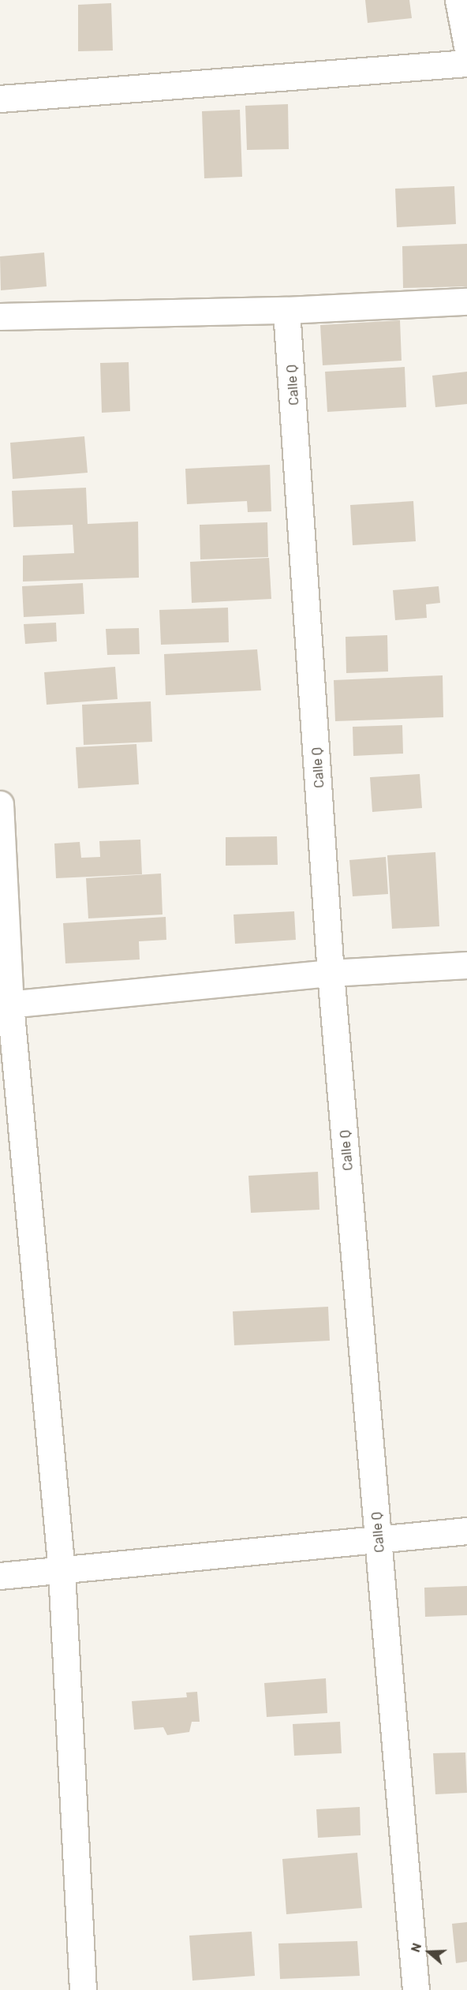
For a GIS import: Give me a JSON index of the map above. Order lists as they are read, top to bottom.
{
  "streets": {
    "street": ["Calle Q"]
  },
  "north": "left"
}
